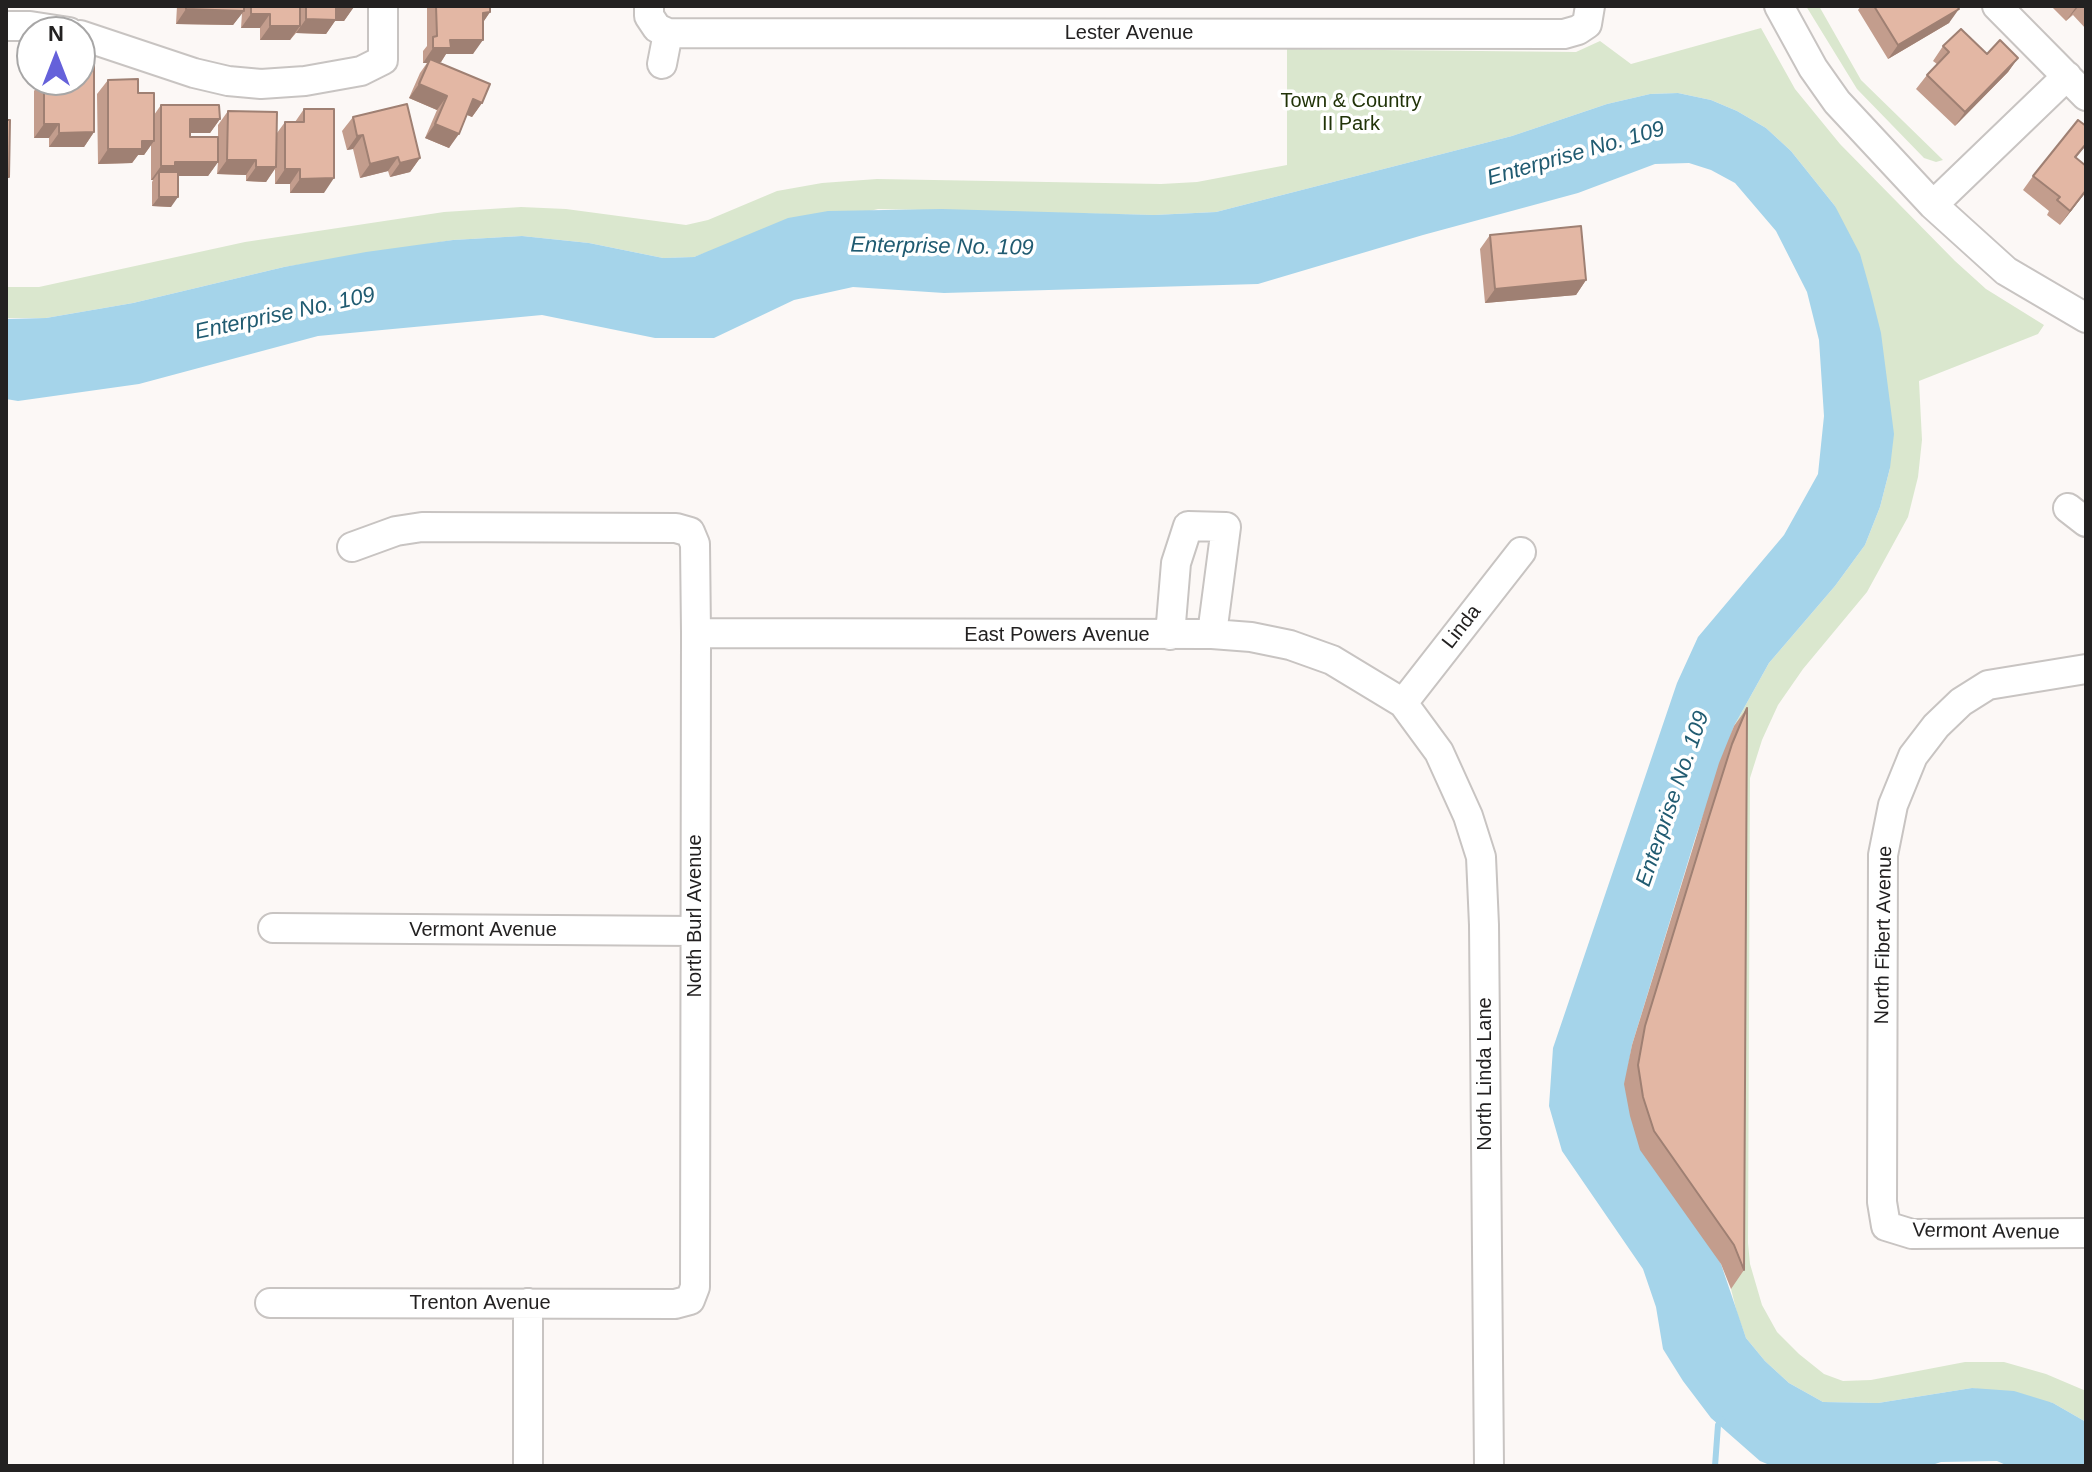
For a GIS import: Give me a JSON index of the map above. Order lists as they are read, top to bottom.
{
  "streets": {
    "street": [
      "Lester Avenue",
      "Linda",
      "East Powers Avenue",
      "North Burl Avenue",
      "Vermont Avenue",
      "North Fibert Avenue",
      "North Linda Lane",
      "Trenton Avenue"
    ]
  },
  "crossings": [
    ["Linda", "East Powers Avenue"],
    ["Linda", "North Linda Lane"],
    ["East Powers Avenue", "North Burl Avenue"],
    ["East Powers Avenue", "North Linda Lane"],
    ["North Burl Avenue", "Vermont Avenue"],
    ["North Burl Avenue", "Trenton Avenue"],
    ["Vermont Avenue", "North Fibert Avenue"]
  ],
  "water": ["Enterprise No. 109"],
  "parks": ["Town & Country II Park"],
  "north": "top"
}
